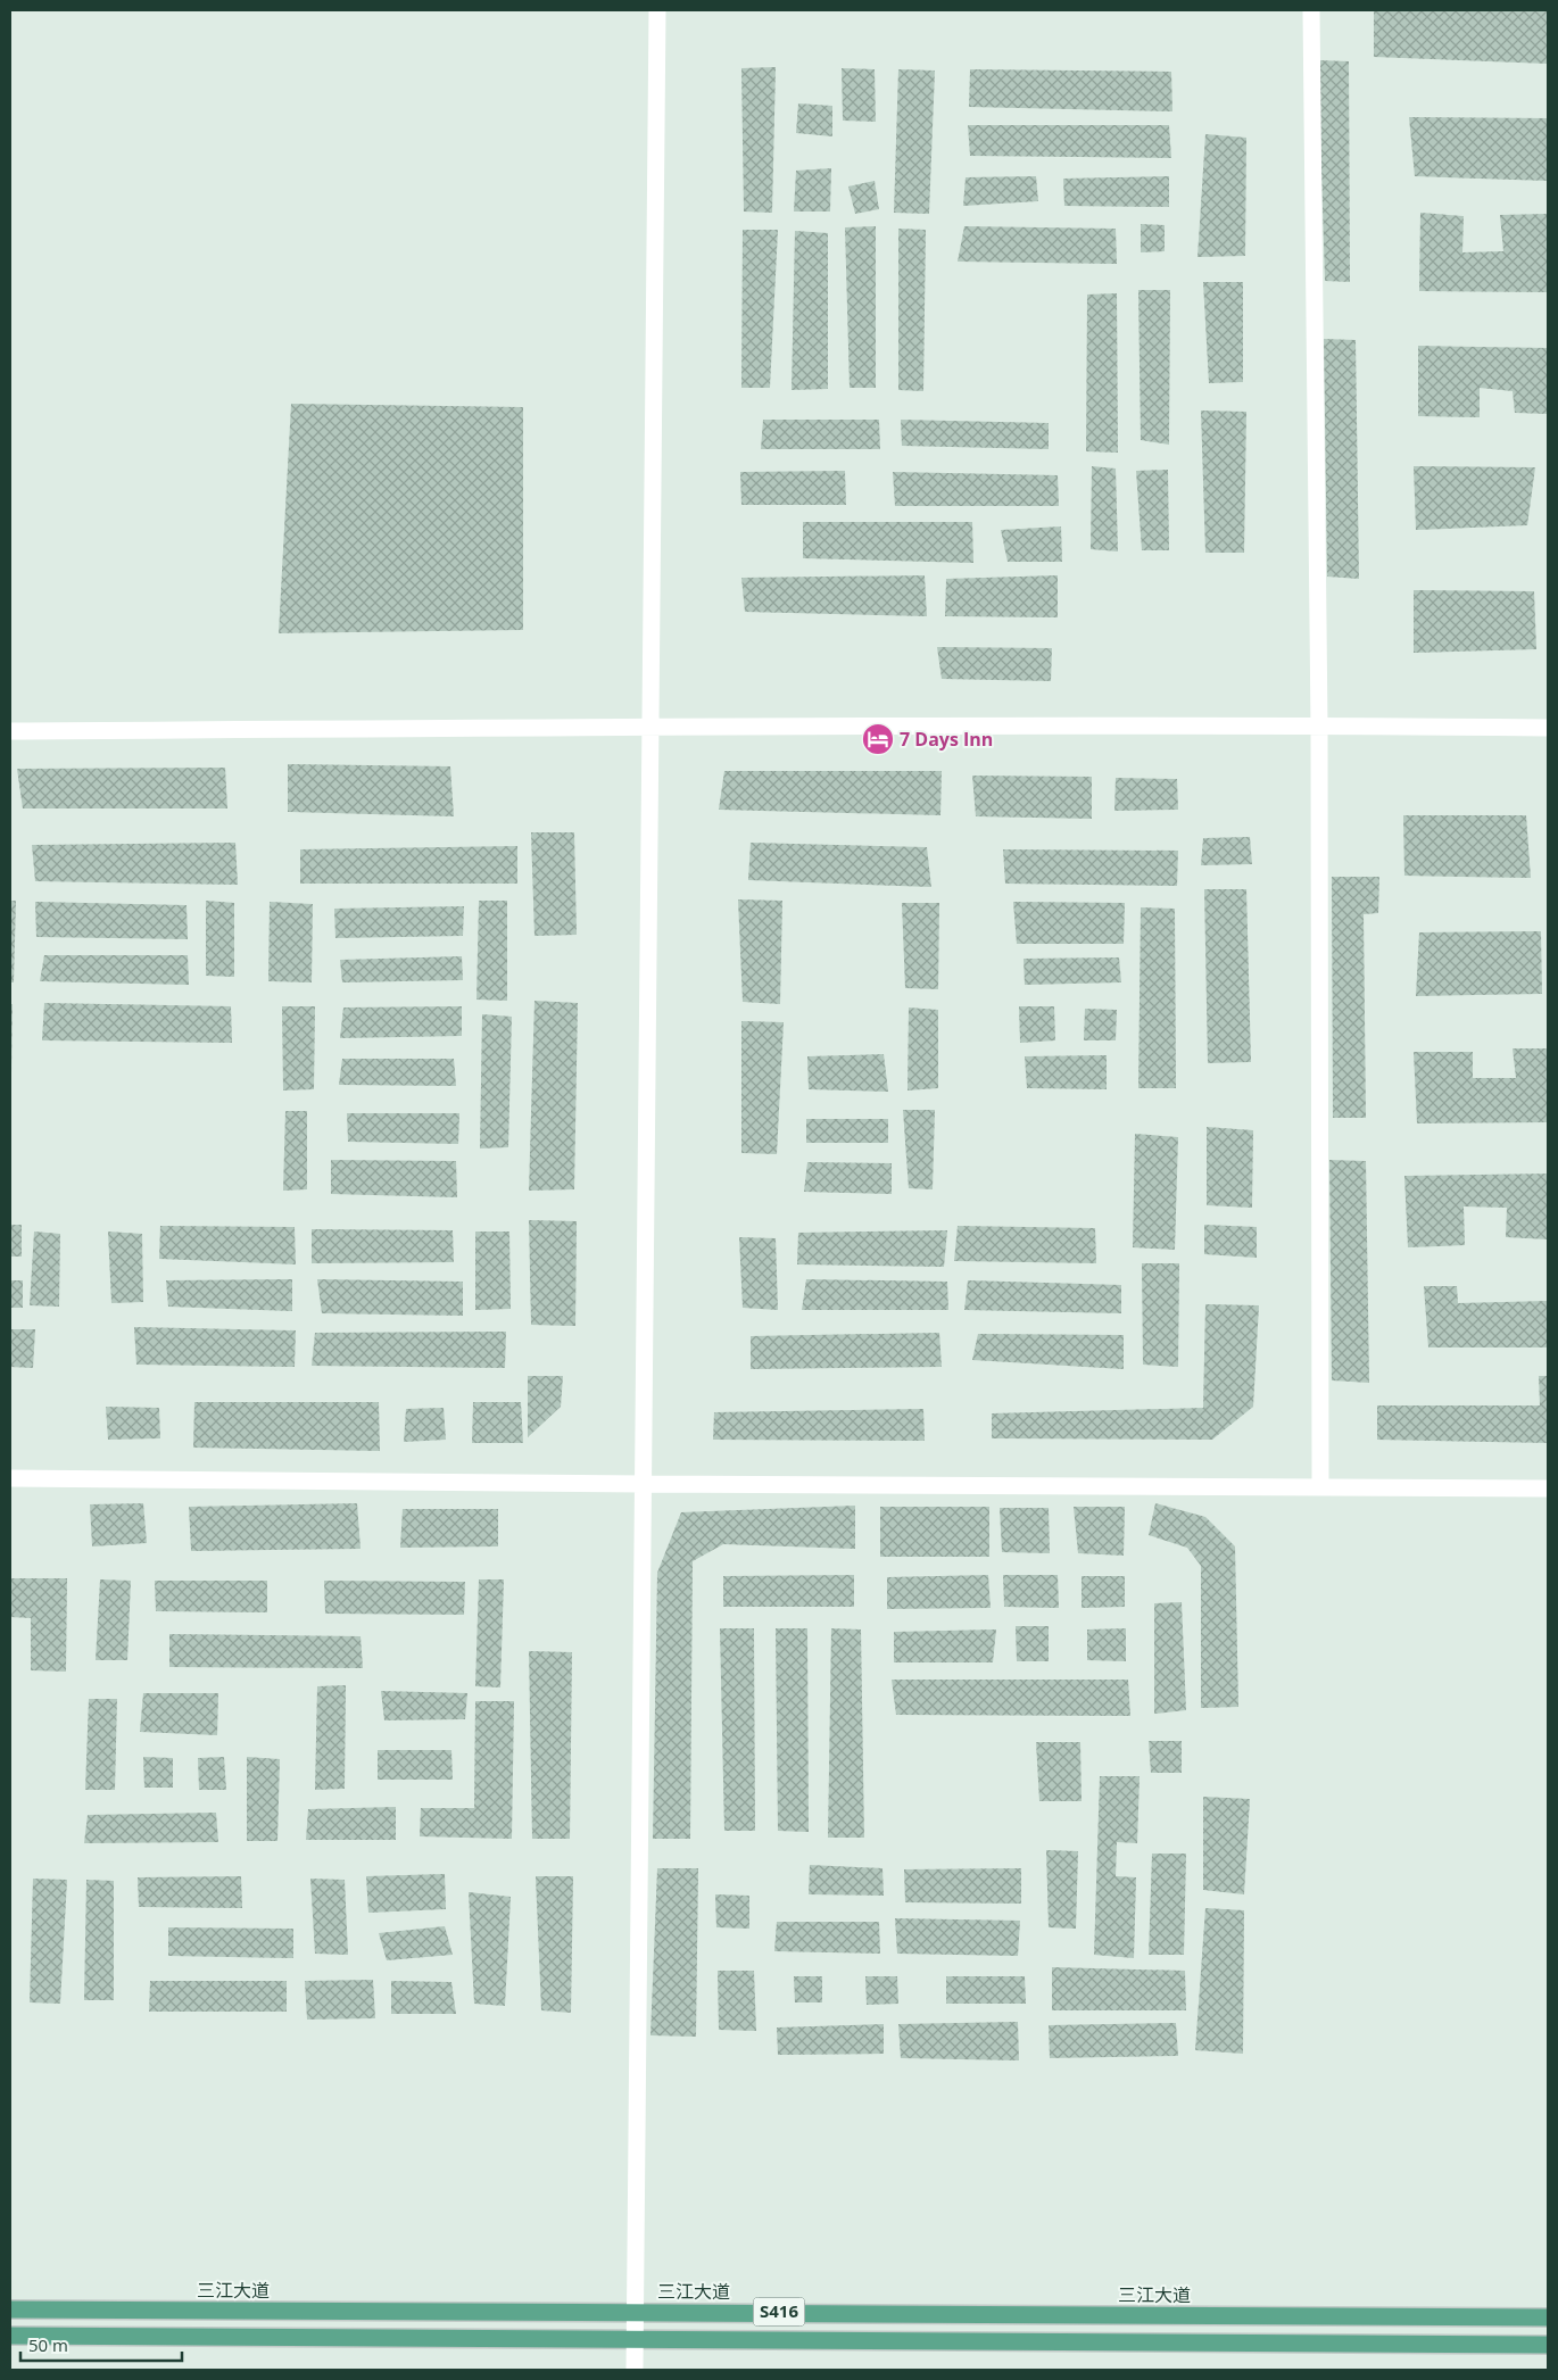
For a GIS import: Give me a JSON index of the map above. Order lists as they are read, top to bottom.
{
  "streets": {
    "main road": ["三江大道", "S416"]
  },
  "places": {
    "hotel": ["7 Days Inn"]
  },
  "scale_bar": "50 m"
}
